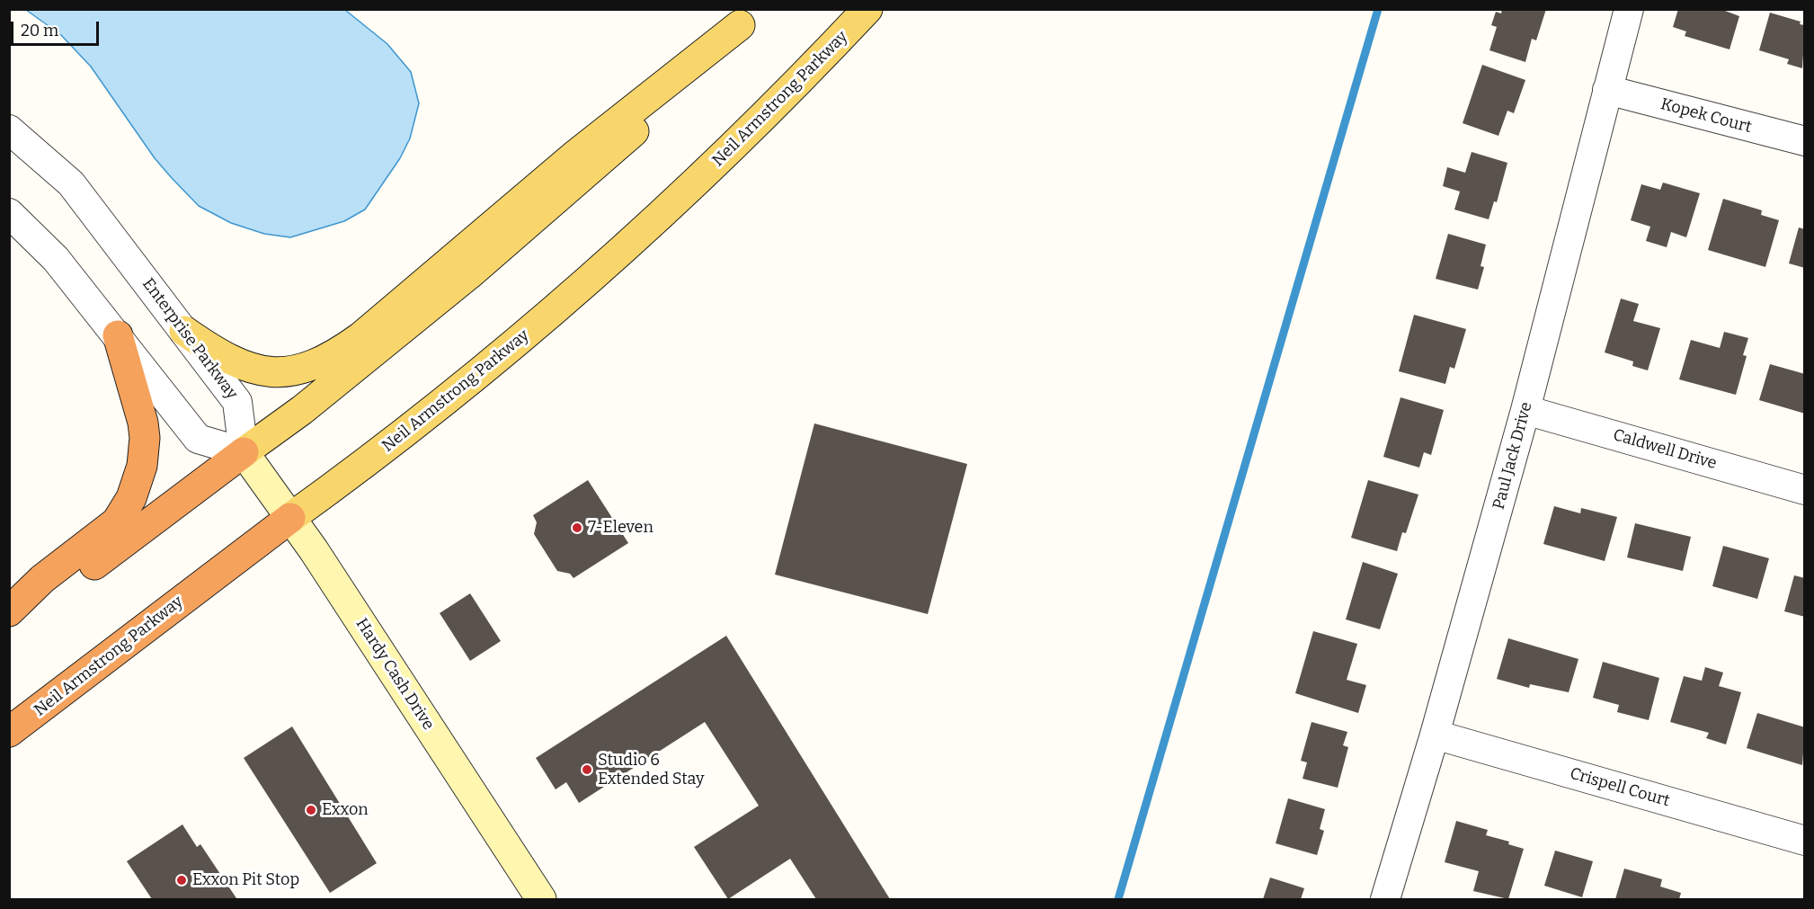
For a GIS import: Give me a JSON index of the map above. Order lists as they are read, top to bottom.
{
  "streets": {
    "highway": ["Neil Armstrong Parkway"],
    "street": [
      "Kopek Court",
      "Enterprise Parkway",
      "Caldwell Drive",
      "Paul Jack Drive",
      "Hardy Cash Drive",
      "Crispell Court"
    ]
  },
  "crossings": [
    ["Neil Armstrong Parkway", "Hardy Cash Drive"],
    ["Kopek Court", "Paul Jack Drive"],
    ["Enterprise Parkway", "Hardy Cash Drive"],
    ["Caldwell Drive", "Paul Jack Drive"],
    ["Paul Jack Drive", "Crispell Court"]
  ],
  "places": [
    "7-Eleven",
    "Studio 6 Extended Stay",
    "Exxon",
    "Exxon Pit Stop"
  ],
  "scale_bar": "20 m"
}
